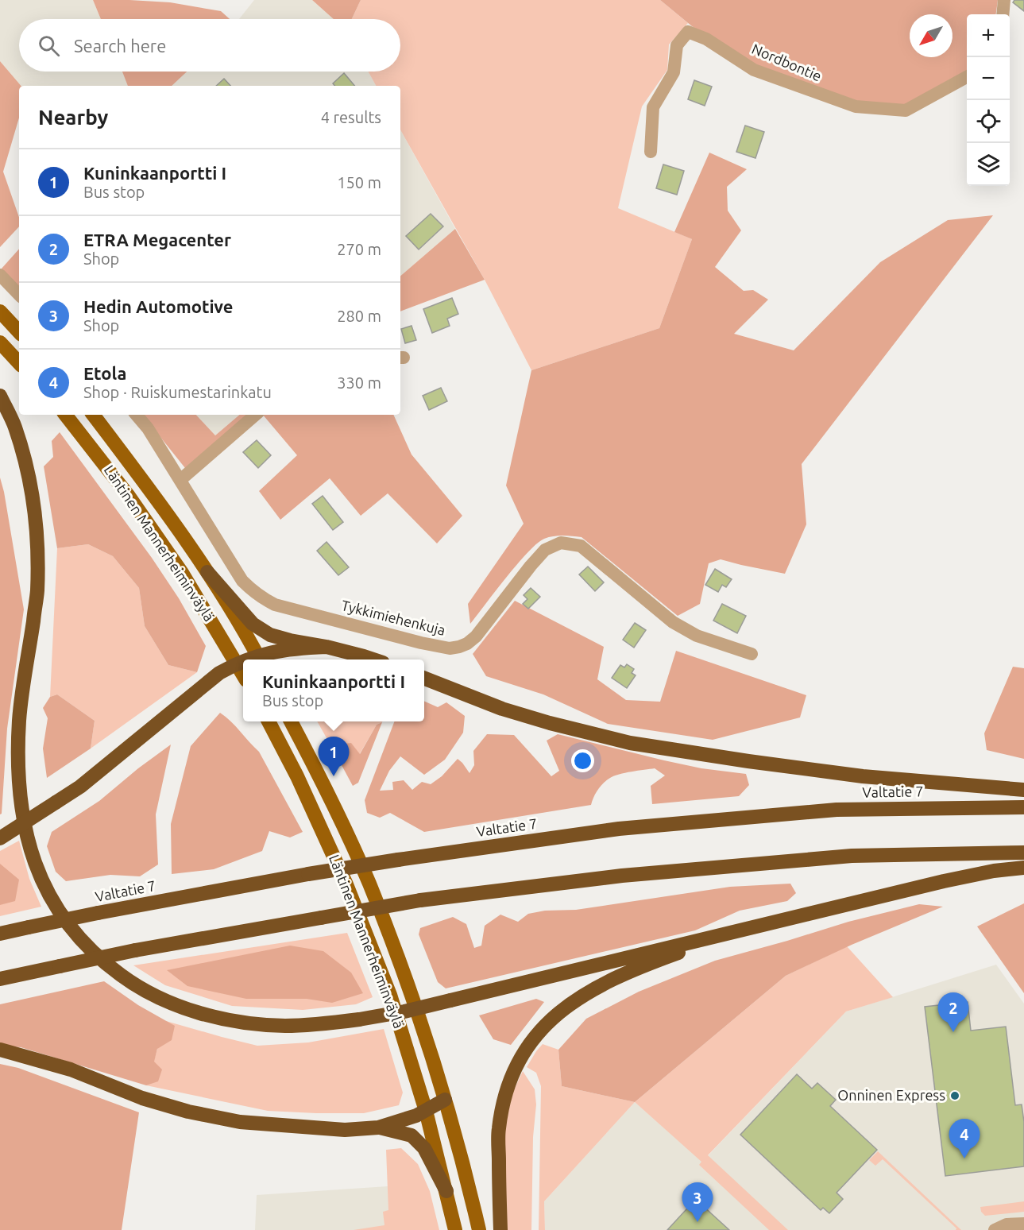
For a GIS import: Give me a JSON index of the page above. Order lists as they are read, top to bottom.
{
  "streets": {
    "highway": ["Valtatie 7"],
    "main road": ["Läntinen Mannerheiminväylä"],
    "street": ["Nordbontie", "Tykkimiehenkuja"]
  },
  "places": ["Onninen Express"],
  "north": "bottom left",
  "page": {
    "map_buttons": ["+", "−"],
    "search": "Search here",
    "heading": ["Nearby", "4 results"],
    "list": [
      {
        "mark": "1",
        "name": "Kuninkaanportti I",
        "note": "Bus stop",
        "value": "150 m"
      },
      {
        "mark": "2",
        "name": "ETRA Megacenter",
        "note": "Shop",
        "value": "270 m"
      },
      {
        "mark": "3",
        "name": "Hedin Automotive",
        "note": "Shop",
        "value": "280 m"
      },
      {
        "mark": "4",
        "name": "Etola",
        "note": "Shop · Ruiskumestarinkatu",
        "value": "330 m"
      }
    ],
    "popup": ["Kuninkaanportti I", "Bus stop"],
    "pins": [
      "1",
      "2",
      "4",
      "3"
    ]
  }
}
